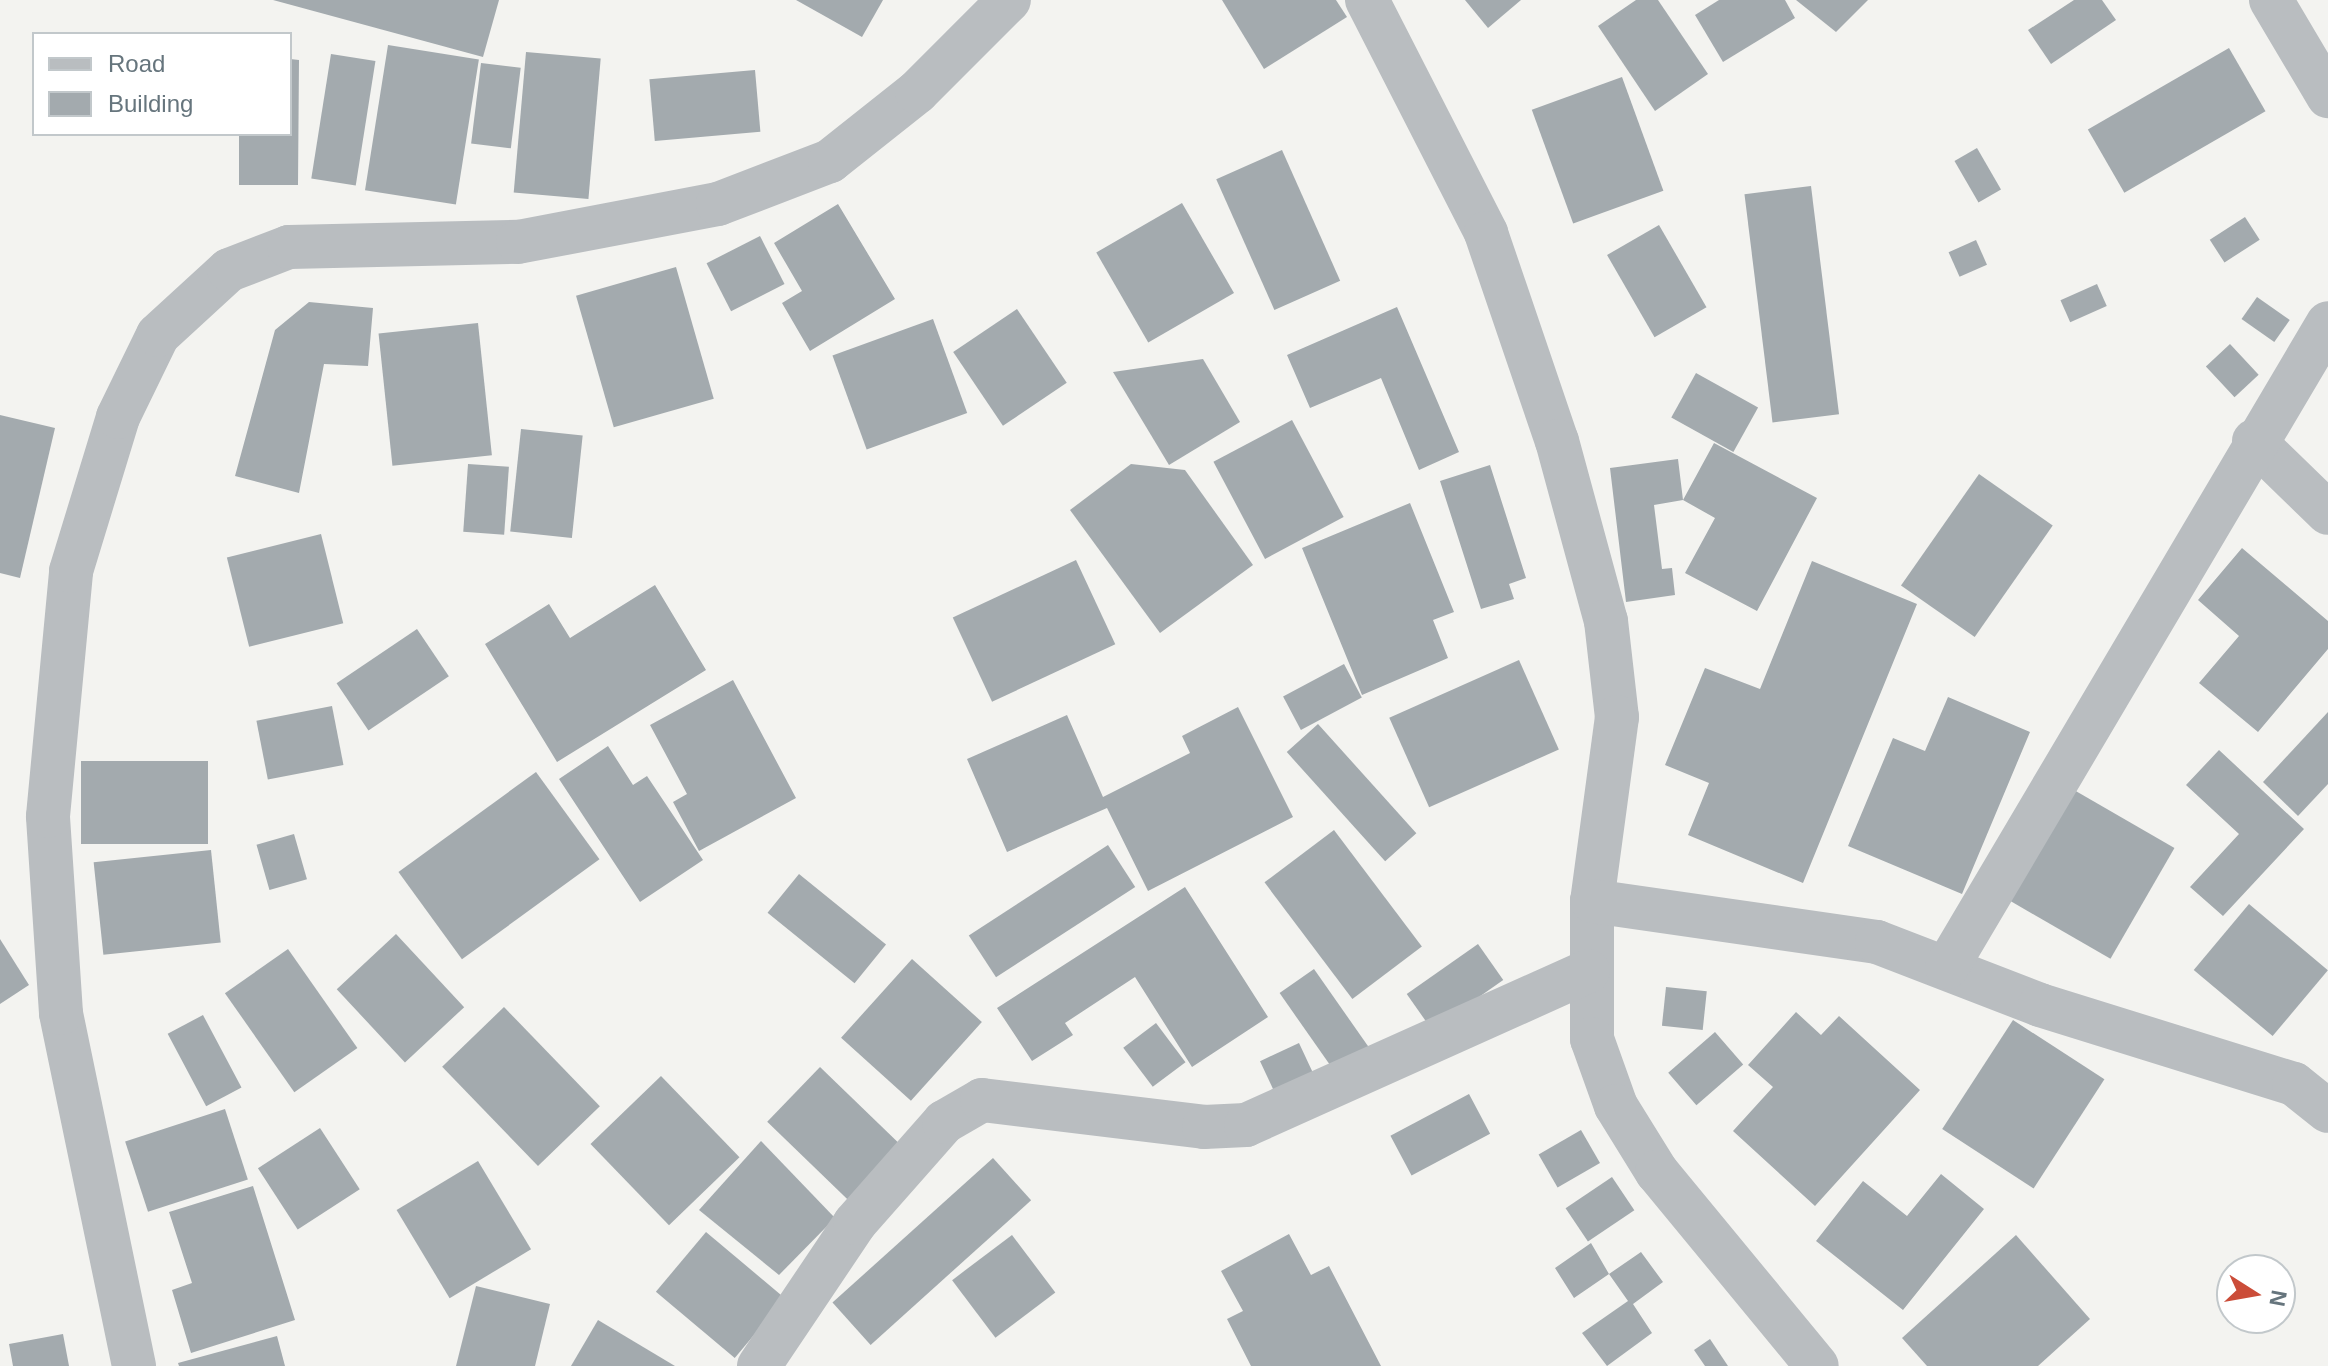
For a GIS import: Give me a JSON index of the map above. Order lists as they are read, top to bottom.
{
  "legend": ["Road", "Building"],
  "north": "right"
}
